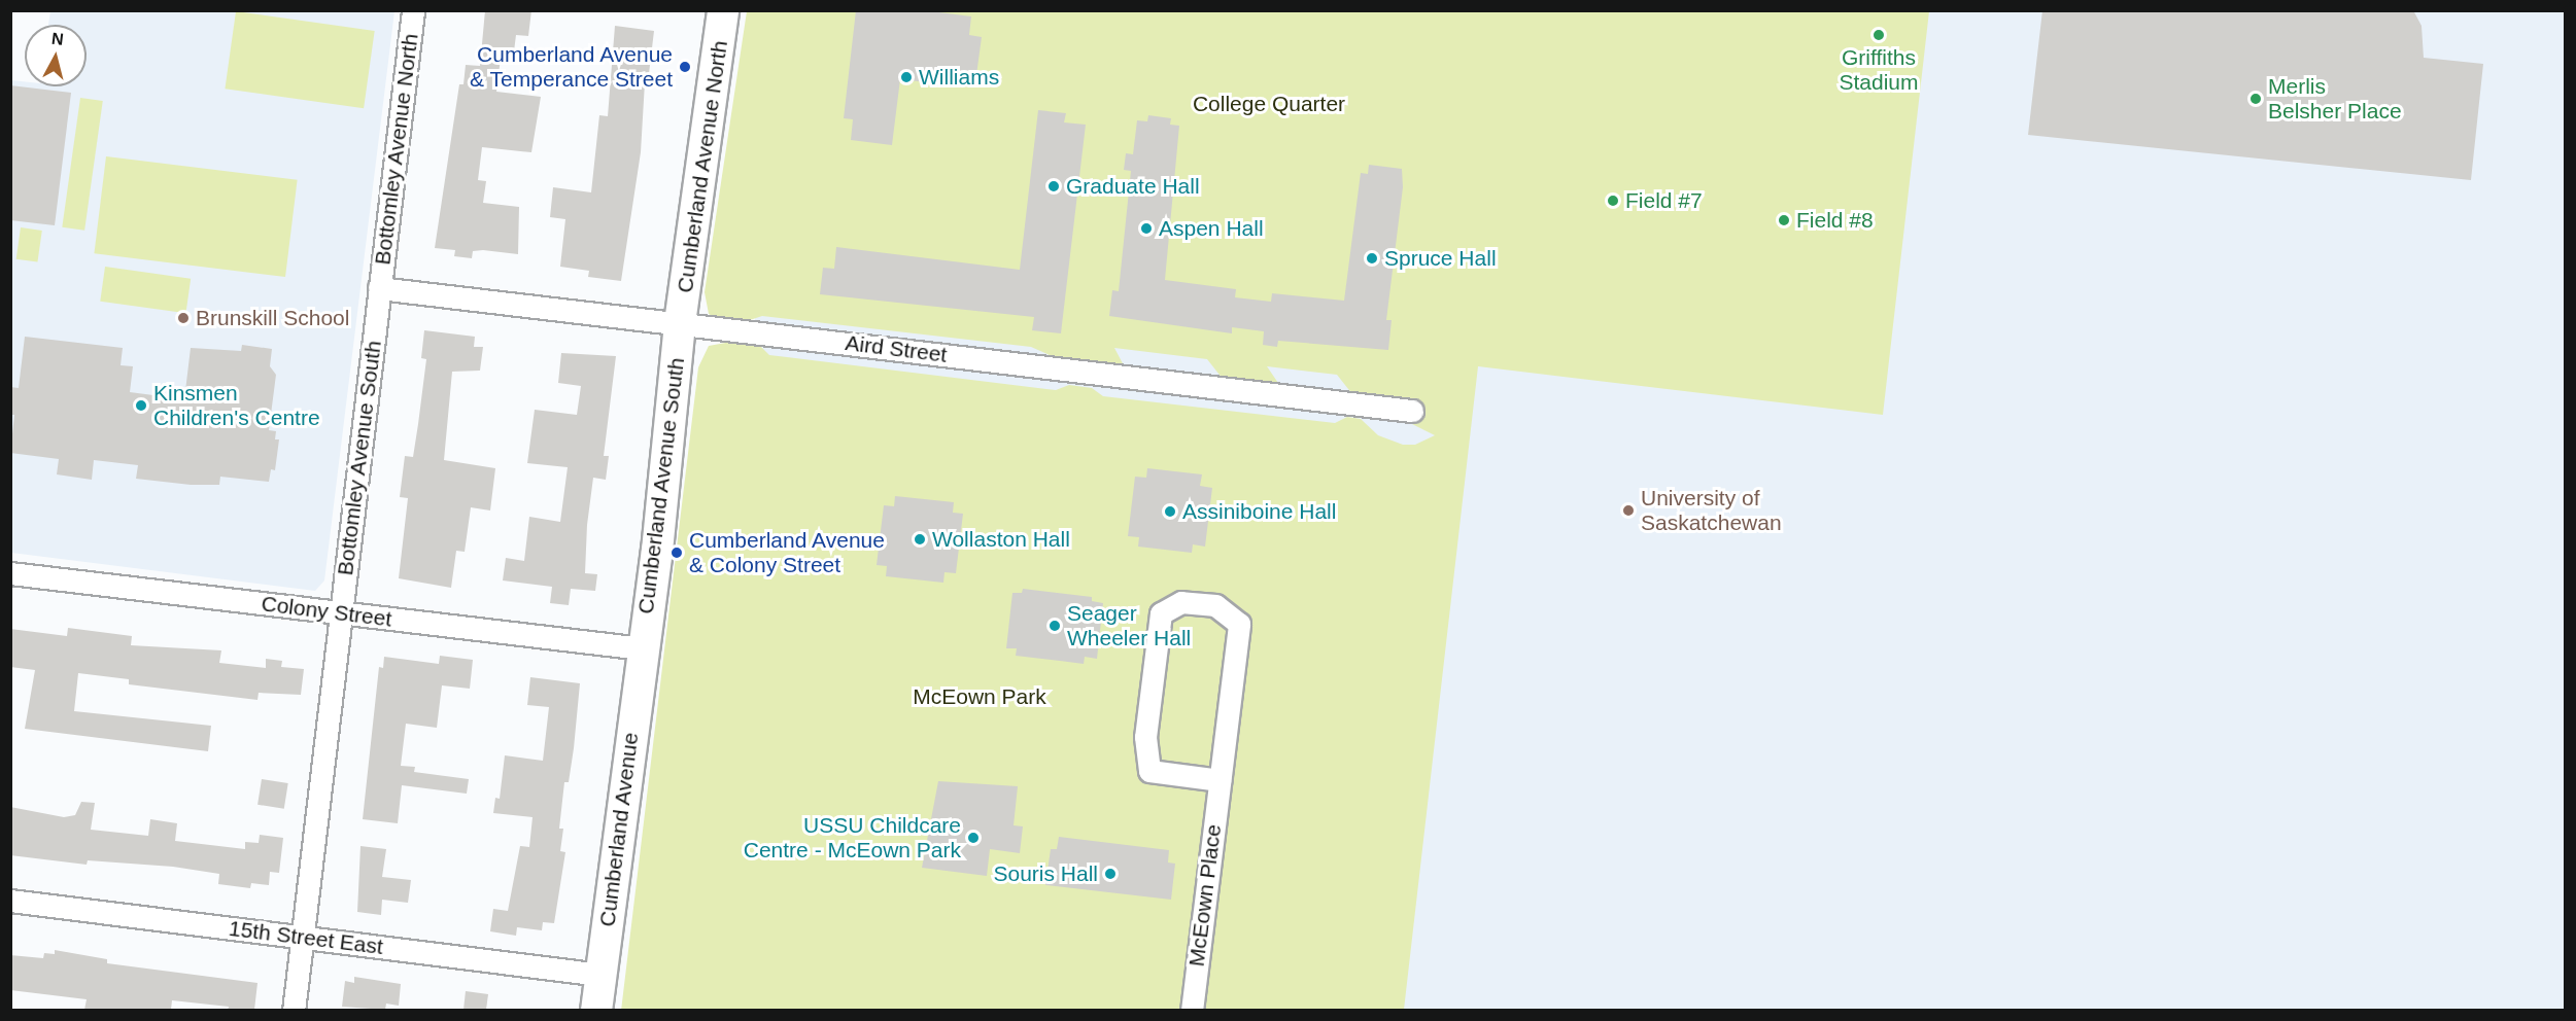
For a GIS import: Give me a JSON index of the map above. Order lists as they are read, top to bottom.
{
  "streets": {
    "main road": ["Cumberland Avenue North", "Cumberland Avenue South", "Cumberland Avenue"],
    "street": [
      "Bottomley Avenue North",
      "Aird Street",
      "Bottomley Avenue South",
      "Colony Street",
      "McEown Place",
      "15th Street East"
    ]
  },
  "crossings": [
    ["Bottomley Avenue North", "Aird Street"],
    ["Bottomley Avenue North", "Bottomley Avenue South"],
    ["Cumberland Avenue North", "Aird Street"],
    ["Cumberland Avenue North", "Cumberland Avenue South"],
    ["Aird Street", "Bottomley Avenue South"],
    ["Aird Street", "Cumberland Avenue South"],
    ["Bottomley Avenue South", "Colony Street"],
    ["Bottomley Avenue South", "15th Street East"],
    ["Cumberland Avenue South", "Colony Street"],
    ["Cumberland Avenue South", "Cumberland Avenue"],
    ["Colony Street", "Cumberland Avenue"],
    ["Cumberland Avenue", "15th Street East"]
  ],
  "parks": ["College Quarter", "McEown Park"],
  "places": [
    "Griffiths Stadium",
    "Cumberland Avenue & Temperance Street",
    "Williams",
    "Merlis Belsher Place",
    "Graduate Hall",
    "Field #7",
    "Field #8",
    "Aspen Hall",
    "Spruce Hall",
    "Brunskill School",
    "Kinsmen Children's Centre",
    "University of Saskatchewan",
    "Assiniboine Hall",
    "Wollaston Hall",
    "Cumberland Avenue & Colony Street",
    "Seager Wheeler Hall",
    "USSU Childcare Centre - McEown Park",
    "Souris Hall"
  ],
  "north": "top"
}
